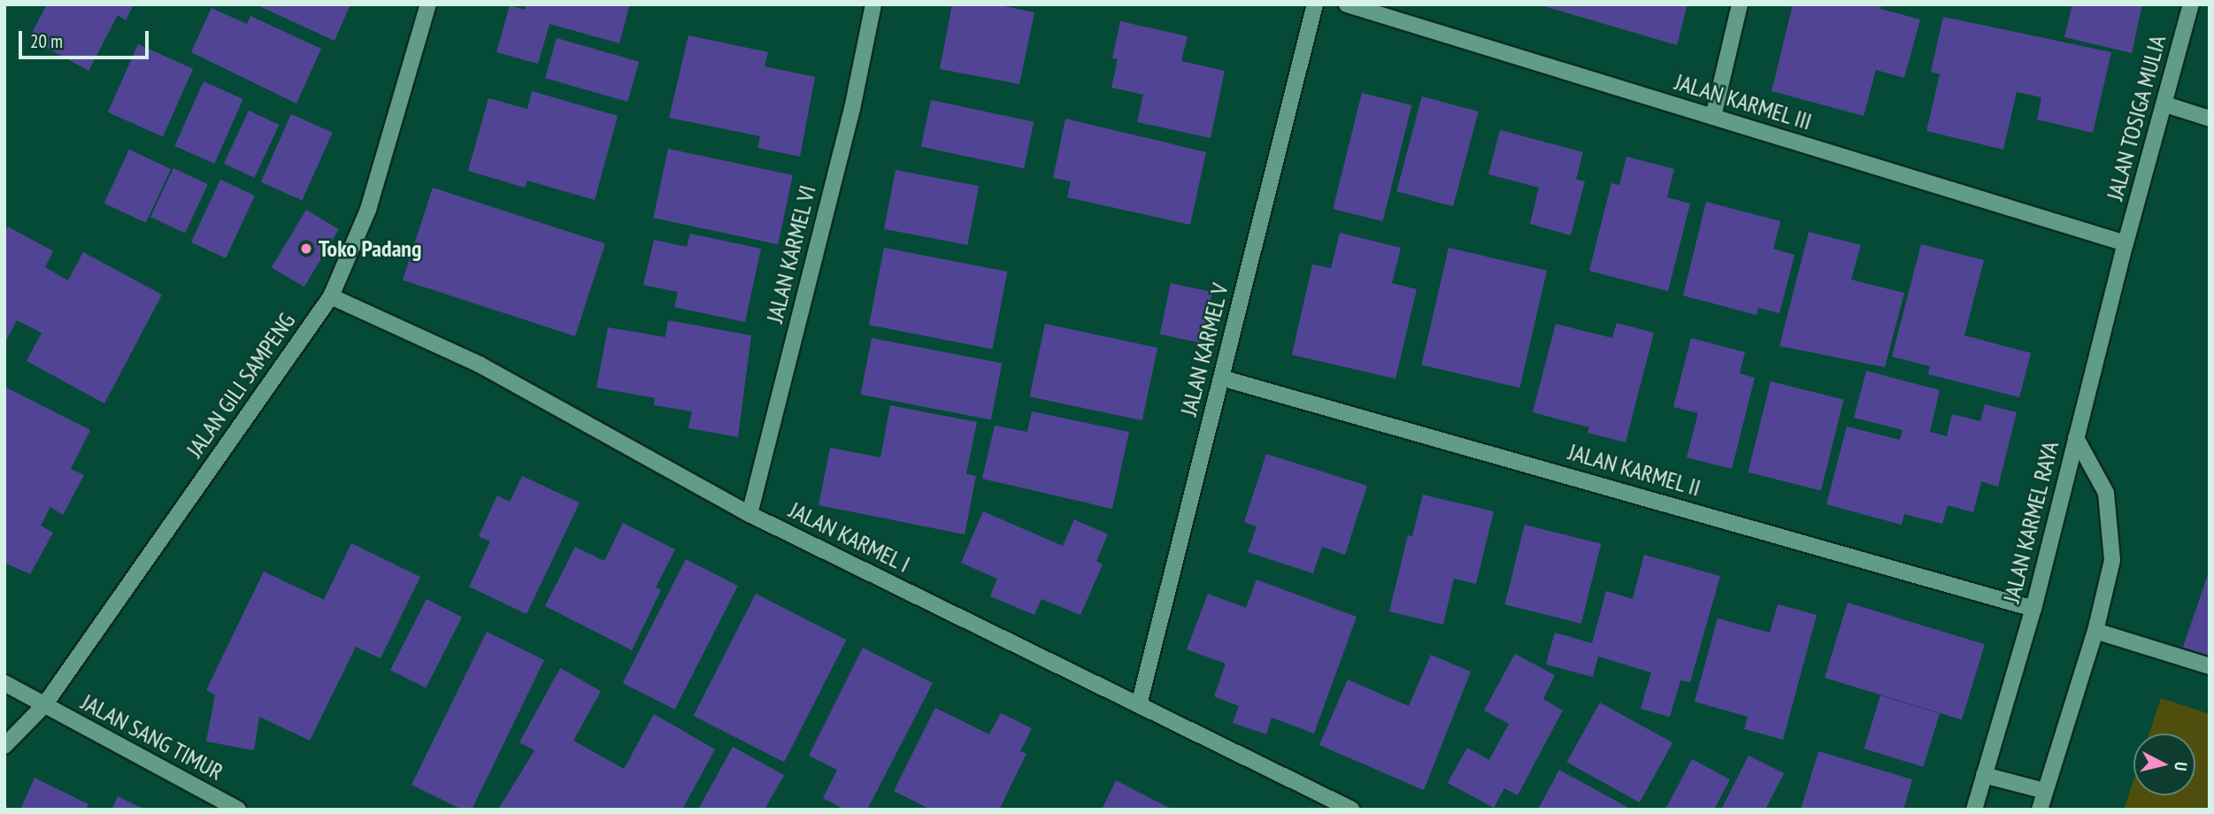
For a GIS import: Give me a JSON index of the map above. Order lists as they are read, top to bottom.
{
  "streets": {
    "street": [
      "JALAN KARMEL III",
      "JALAN TOSIGA MULIA",
      "JALAN KARMEL VI",
      "JALAN KARMEL V",
      "JALAN GILI SAMPENG",
      "JALAN KARMEL II",
      "JALAN KARMEL RAYA",
      "JALAN KARMEL I",
      "JALAN SANG TIMUR"
    ]
  },
  "crossings": [
    ["JALAN KARMEL III", "JALAN TOSIGA MULIA"],
    ["JALAN KARMEL III", "JALAN KARMEL RAYA"],
    ["JALAN TOSIGA MULIA", "JALAN KARMEL RAYA"],
    ["JALAN KARMEL VI", "JALAN KARMEL I"],
    ["JALAN KARMEL V", "JALAN KARMEL II"],
    ["JALAN KARMEL V", "JALAN KARMEL I"],
    ["JALAN GILI SAMPENG", "JALAN KARMEL I"],
    ["JALAN GILI SAMPENG", "JALAN SANG TIMUR"],
    ["JALAN KARMEL II", "JALAN KARMEL RAYA"]
  ],
  "places": ["Toko Padang"],
  "scale_bar": "20 m",
  "north": "right"
}
